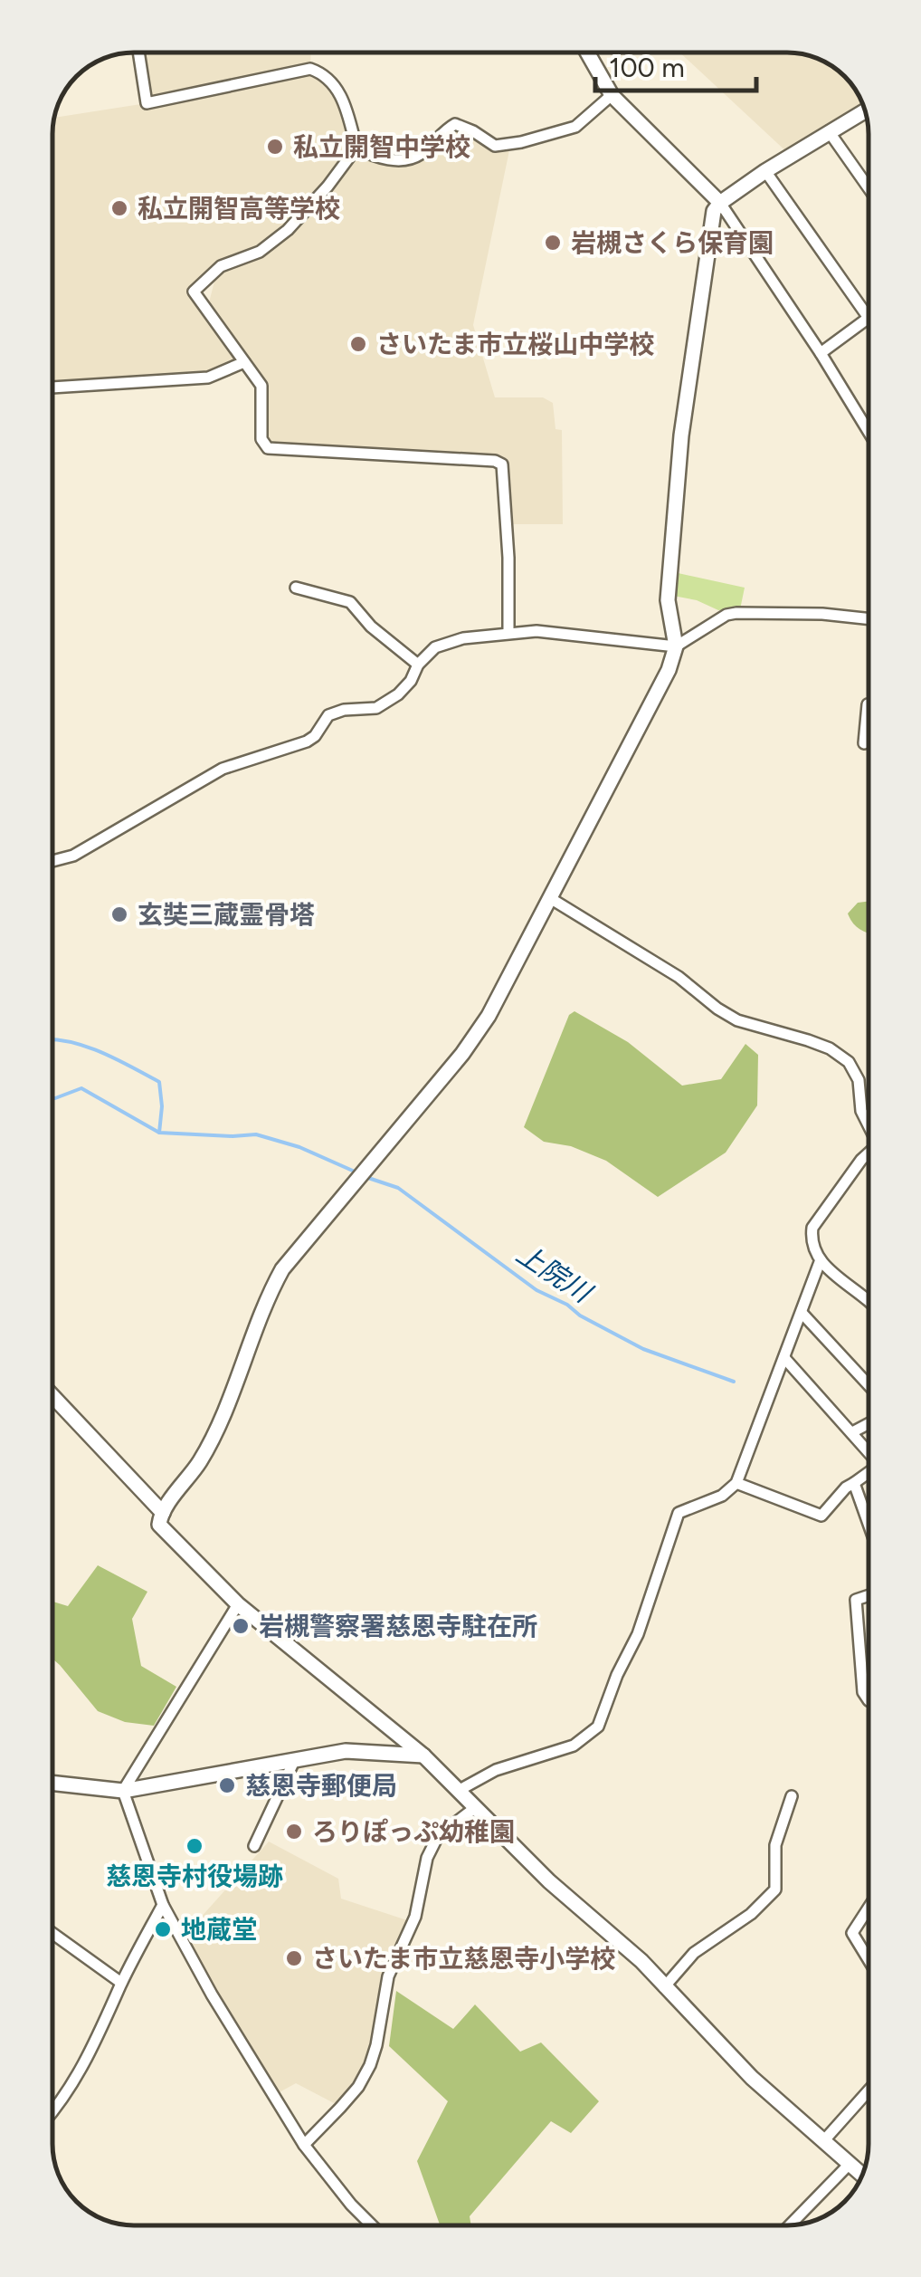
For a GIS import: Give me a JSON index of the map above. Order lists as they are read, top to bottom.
{
  "water": ["上院川"],
  "places": [
    "私立開智中学校",
    "私立開智高等学校",
    "岩槻さくら保育園",
    "さいたま市立桜山中学校",
    "玄奘三蔵霊骨塔",
    "岩槻警察署慈恩寺駐在所",
    "慈恩寺郵便局",
    "ろりぽっぷ幼稚園",
    "慈恩寺村役場跡",
    "地蔵堂",
    "さいたま市立慈恩寺小学校"
  ],
  "scale_bar": "100 m"
}
